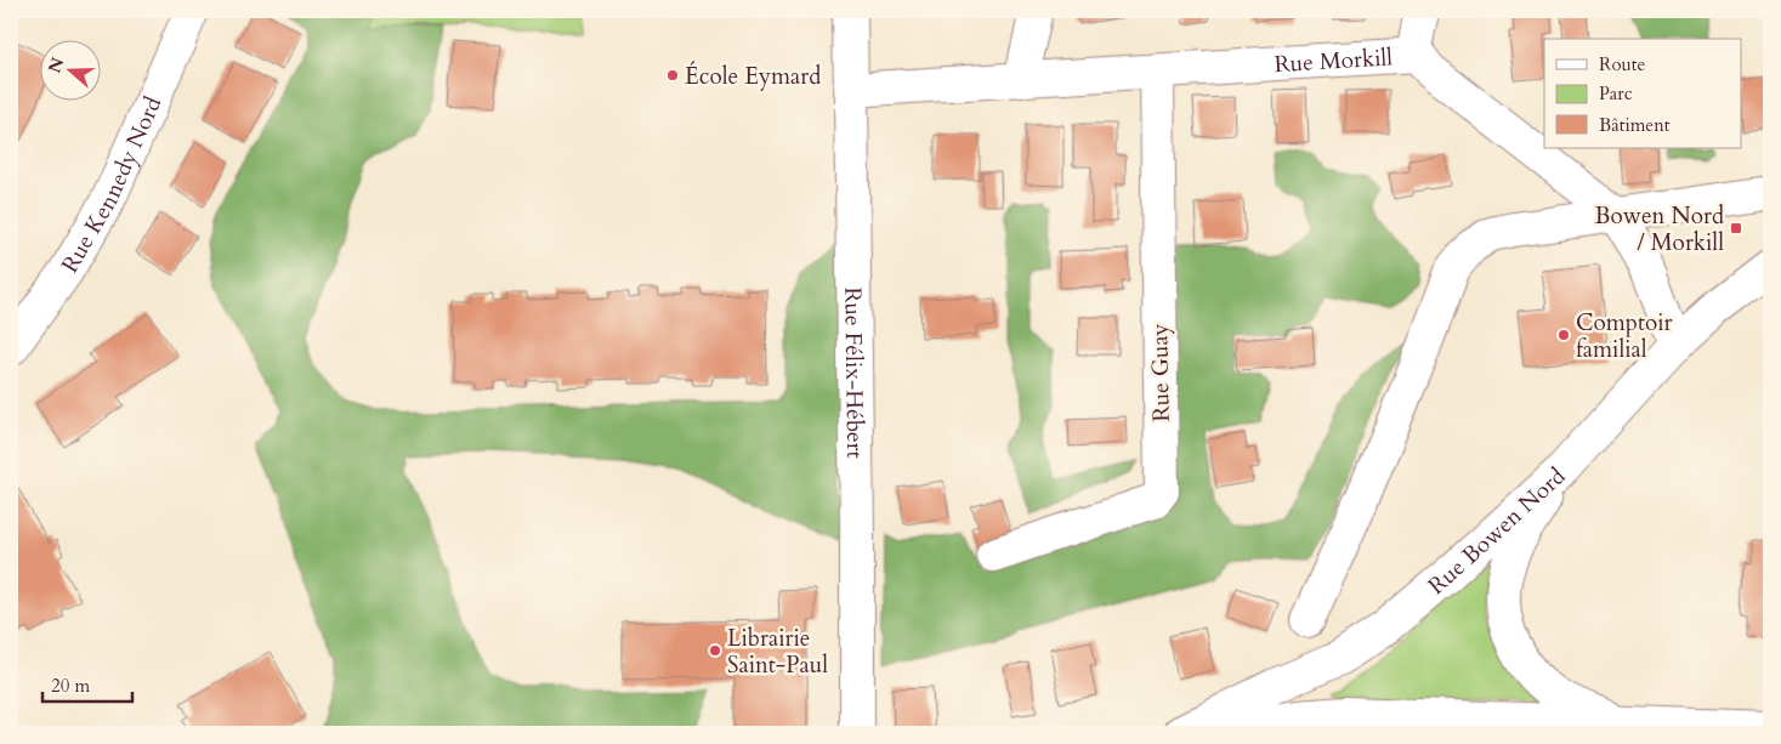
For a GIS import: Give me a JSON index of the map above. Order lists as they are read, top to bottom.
{
  "streets": {
    "street": [
      "Rue Morkill",
      "Rue Kennedy Nord",
      "Rue Félix-Hébert",
      "Rue Guay",
      "Rue Bowen Nord"
    ]
  },
  "crossings": [
    ["Rue Morkill", "Rue Félix-Hébert"],
    ["Rue Morkill", "Rue Guay"],
    ["Rue Morkill", "Rue Bowen Nord"]
  ],
  "places": {
    "other": ["École Eymard", "Comptoir familial", "Librairie Saint-Paul"],
    "transit": ["Bowen Nord / Morkill"]
  },
  "legend": ["Route", "Parc", "Bâtiment"],
  "scale_bar": "20 m",
  "north": "left"
}
